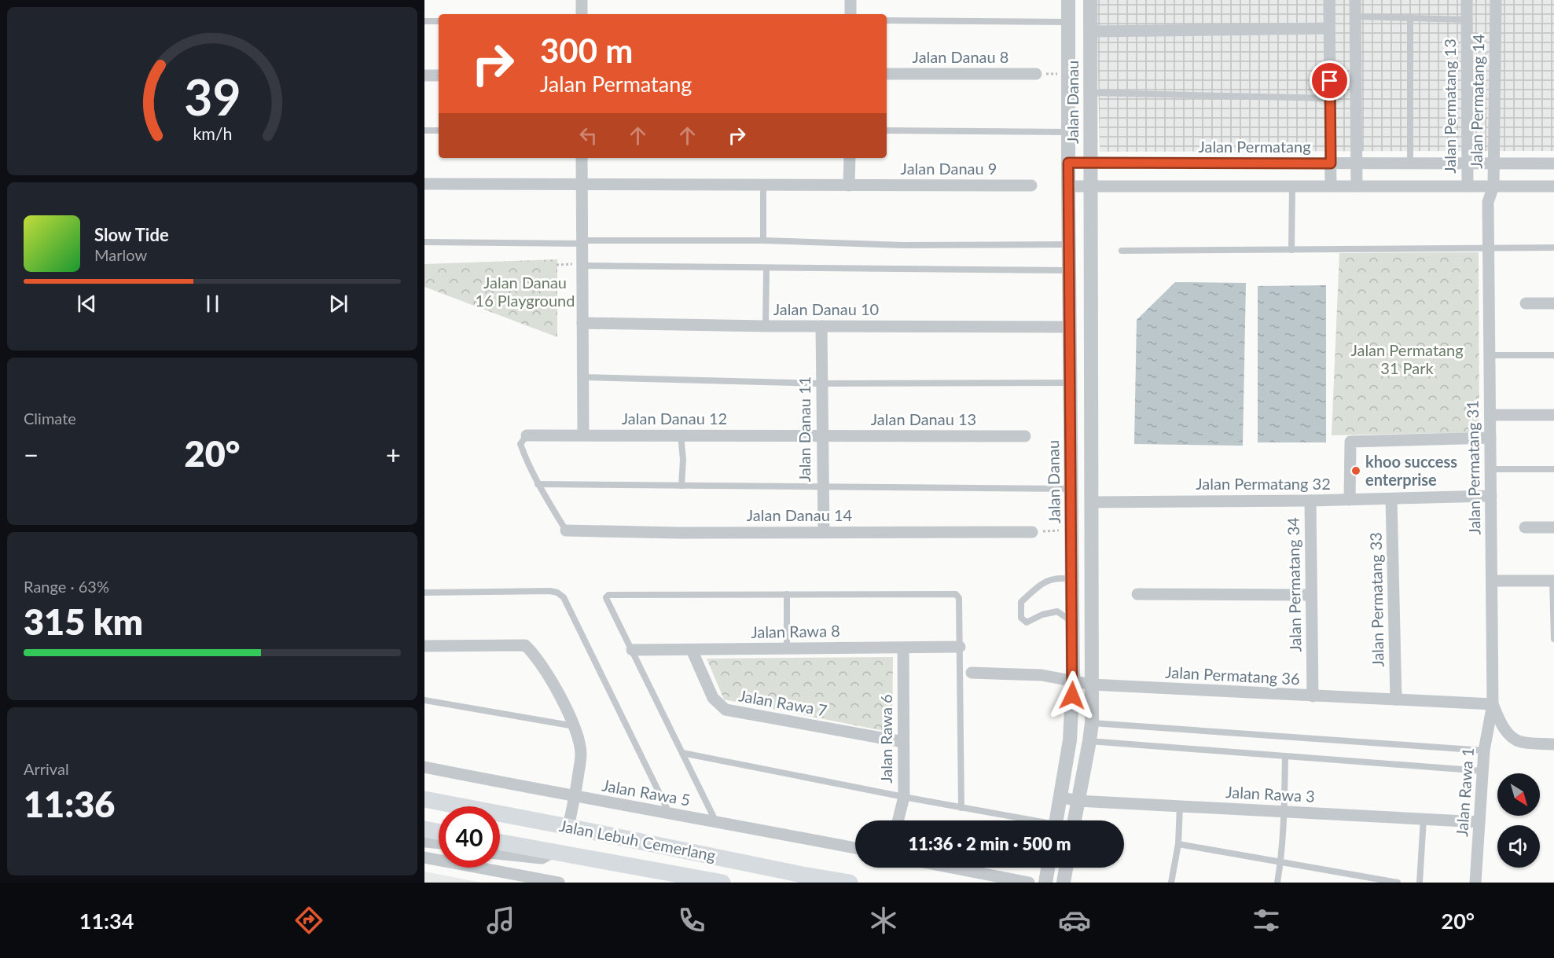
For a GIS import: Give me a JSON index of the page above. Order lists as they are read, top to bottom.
{
  "streets": {
    "main road": ["Jalan Lebuh Cemerlang"],
    "street": [
      "Jalan Danau 8",
      "Jalan Permatang 14",
      "Jalan Danau",
      "Jalan Permatang 13",
      "Jalan Permatang",
      "Jalan Danau 9",
      "Jalan Danau 10",
      "Jalan Danau 12",
      "Jalan Danau 13",
      "Jalan Danau 11",
      "Jalan Permatang 31",
      "Jalan Permatang 32",
      "Jalan Danau 14",
      "Jalan Permatang 34",
      "Jalan Permatang 33",
      "Jalan Rawa 8",
      "Jalan Permatang 36",
      "Jalan Rawa 7",
      "Jalan Rawa 6",
      "Jalan Rawa 1",
      "Jalan Rawa 5",
      "Jalan Rawa 3"
    ]
  },
  "crossings": [
    ["Jalan Permatang 14", "Jalan Permatang 13"],
    ["Jalan Permatang 14", "Jalan Permatang"],
    ["Jalan Permatang 14", "Jalan Permatang 31"],
    ["Jalan Danau", "Jalan Permatang"],
    ["Jalan Danau", "Jalan Danau 10"],
    ["Jalan Danau", "Jalan Permatang 32"],
    ["Jalan Danau", "Jalan Permatang 36"],
    ["Jalan Danau", "Jalan Rawa 3"],
    ["Jalan Permatang 13", "Jalan Permatang"],
    ["Jalan Permatang 13", "Jalan Permatang 31"],
    ["Jalan Danau 10", "Jalan Danau 11"],
    ["Jalan Danau 12", "Jalan Danau 13"],
    ["Jalan Danau 12", "Jalan Danau 11"],
    ["Jalan Danau 13", "Jalan Danau 11"],
    ["Jalan Danau 11", "Jalan Danau 14"],
    ["Jalan Permatang 31", "Jalan Permatang 32"],
    ["Jalan Permatang 31", "Jalan Permatang 36"],
    ["Jalan Permatang 31", "Jalan Rawa 1"],
    ["Jalan Permatang 32", "Jalan Permatang 34"],
    ["Jalan Permatang 32", "Jalan Permatang 33"],
    ["Jalan Permatang 34", "Jalan Permatang 36"],
    ["Jalan Permatang 33", "Jalan Permatang 36"],
    ["Jalan Rawa 8", "Jalan Rawa 7"],
    ["Jalan Rawa 8", "Jalan Rawa 6"],
    ["Jalan Permatang 36", "Jalan Rawa 1"],
    ["Jalan Rawa 7", "Jalan Rawa 6"],
    ["Jalan Rawa 1", "Jalan Rawa 3"]
  ],
  "parks": ["Jalan Danau 16 Playground", "Jalan Permatang 31 Park"],
  "places": ["khoo success enterprise"],
  "north": "bottom right",
  "page": {
    "turn": ["300 m", "Jalan Permatang"],
    "song": ["Slow Tide", "Marlow"],
    "tile": [
      "Climate",
      ["Range · 63%", "315 km"],
      ["Arrival", "11:36"]
    ],
    "heat": ["−", "20°", "+"],
    "limit": "40",
    "trip": "11:36 · 2 min · 500 m",
    "tabs": ["11:34", "20°"],
    "gauge": ["39", "km/h"]
  }
}
